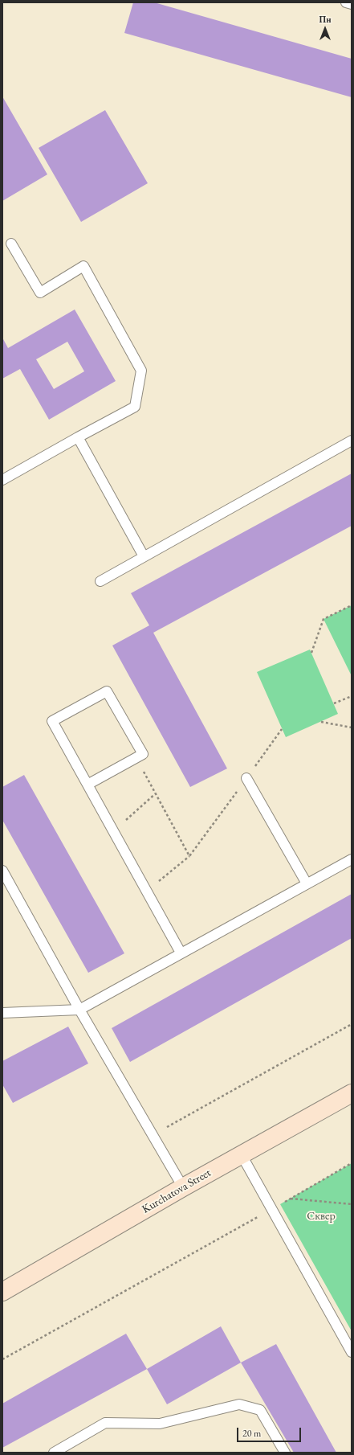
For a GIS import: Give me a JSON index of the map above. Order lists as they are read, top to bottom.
{
  "streets": {
    "street": ["Kurchatova Street"]
  },
  "parks": ["Сквер"],
  "scale_bar": "20 m",
  "north": "top"
}
